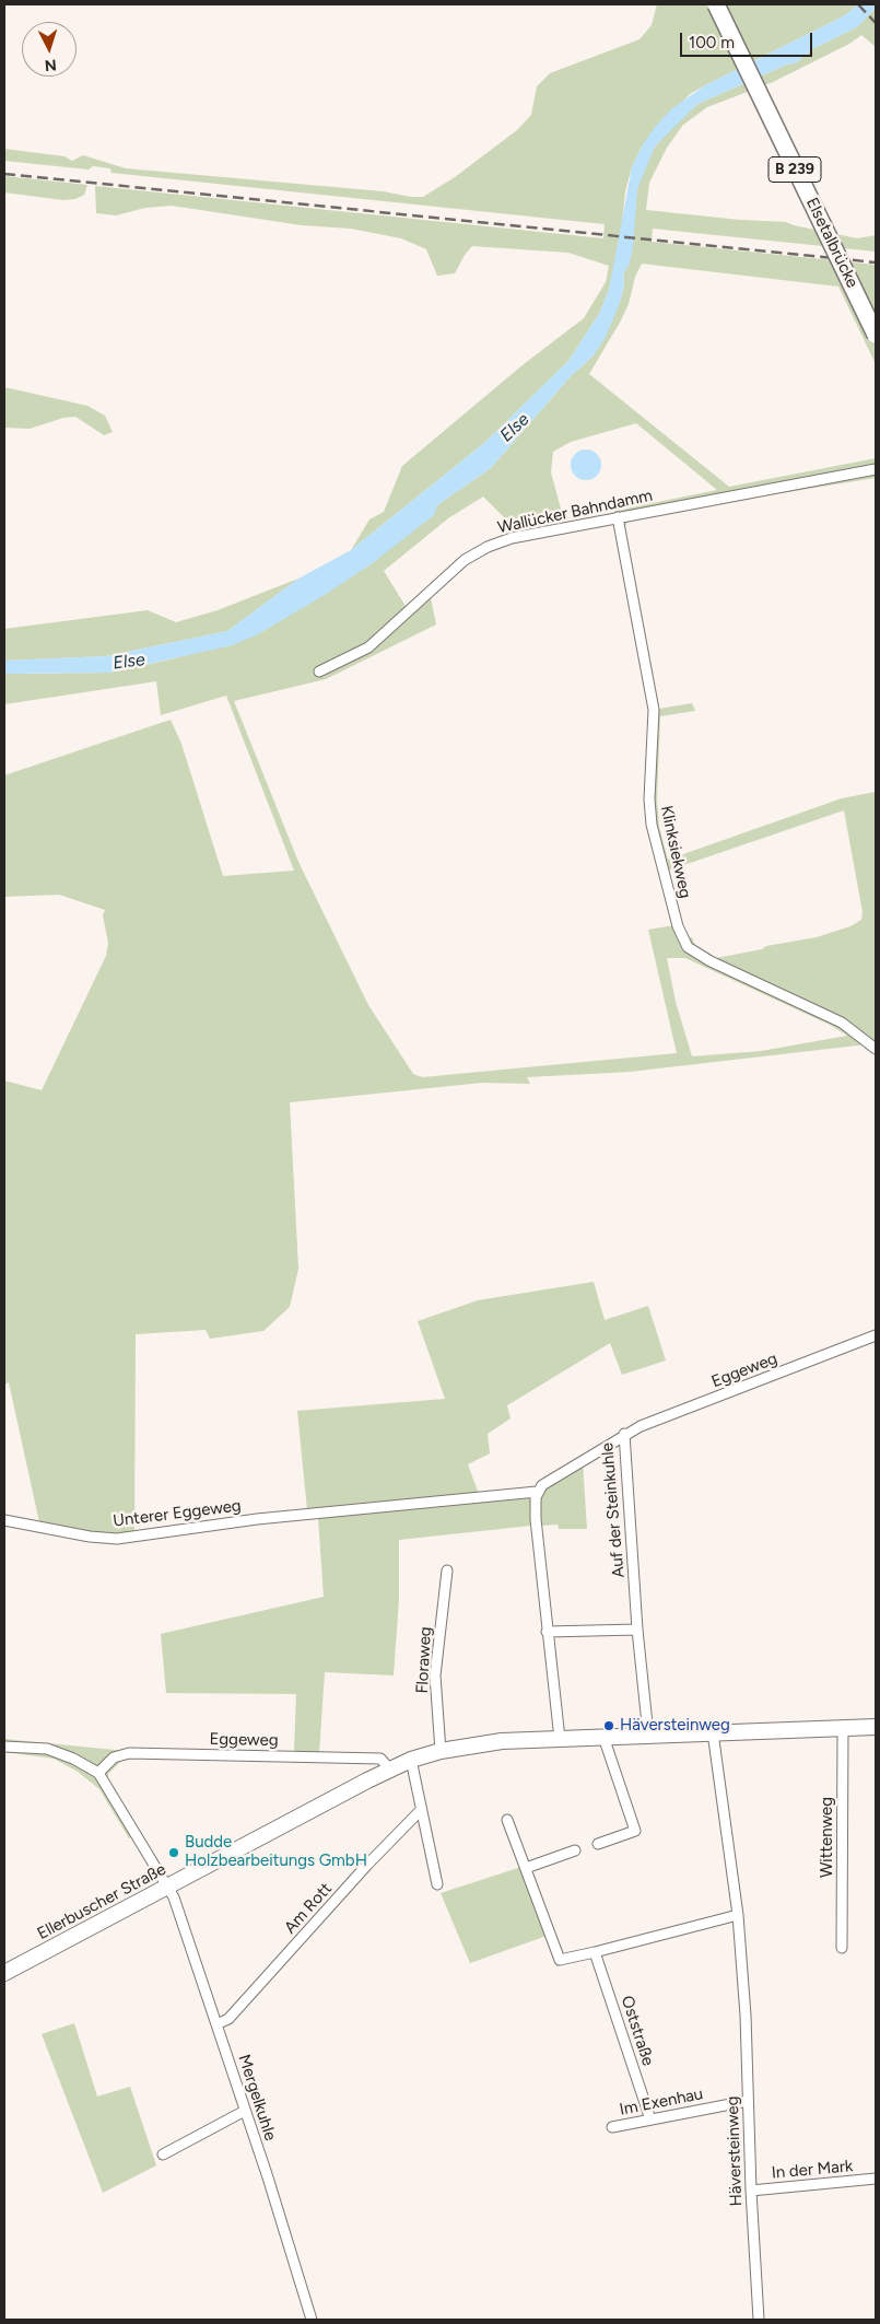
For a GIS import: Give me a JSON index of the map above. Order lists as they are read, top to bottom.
{
  "streets": {
    "main road": ["B 239", "Elsetalbrücke", "Ellerbuscher Straße"],
    "street": [
      "Wallücker Bahndamm",
      "Klinksiekweg",
      "Eggeweg",
      "Auf der Steinkuhle",
      "Unterer Eggeweg",
      "Floraweg",
      "Wittenweg",
      "Am Rott",
      "Oststraße",
      "Mergelkuhle",
      "Im Exenhau",
      "Häversteinweg",
      "In der Mark"
    ]
  },
  "crossings": [
    ["Wallücker Bahndamm", "Klinksiekweg"],
    ["Eggeweg", "Auf der Steinkuhle"],
    ["Eggeweg", "Ellerbuscher Straße"],
    ["Auf der Steinkuhle", "Unterer Eggeweg"],
    ["Auf der Steinkuhle", "Ellerbuscher Straße"],
    ["Floraweg", "Ellerbuscher Straße"],
    ["Wittenweg", "Ellerbuscher Straße"],
    ["Ellerbuscher Straße", "Mergelkuhle"],
    ["Ellerbuscher Straße", "Häversteinweg"],
    ["Am Rott", "Mergelkuhle"],
    ["Oststraße", "Im Exenhau"],
    ["Im Exenhau", "Häversteinweg"],
    ["Häversteinweg", "In der Mark"]
  ],
  "water": ["Else"],
  "places": ["Häversteinweg", "Budde Holzbearbeitungs GmbH"],
  "scale_bar": "100 m",
  "north": "bottom"
}
